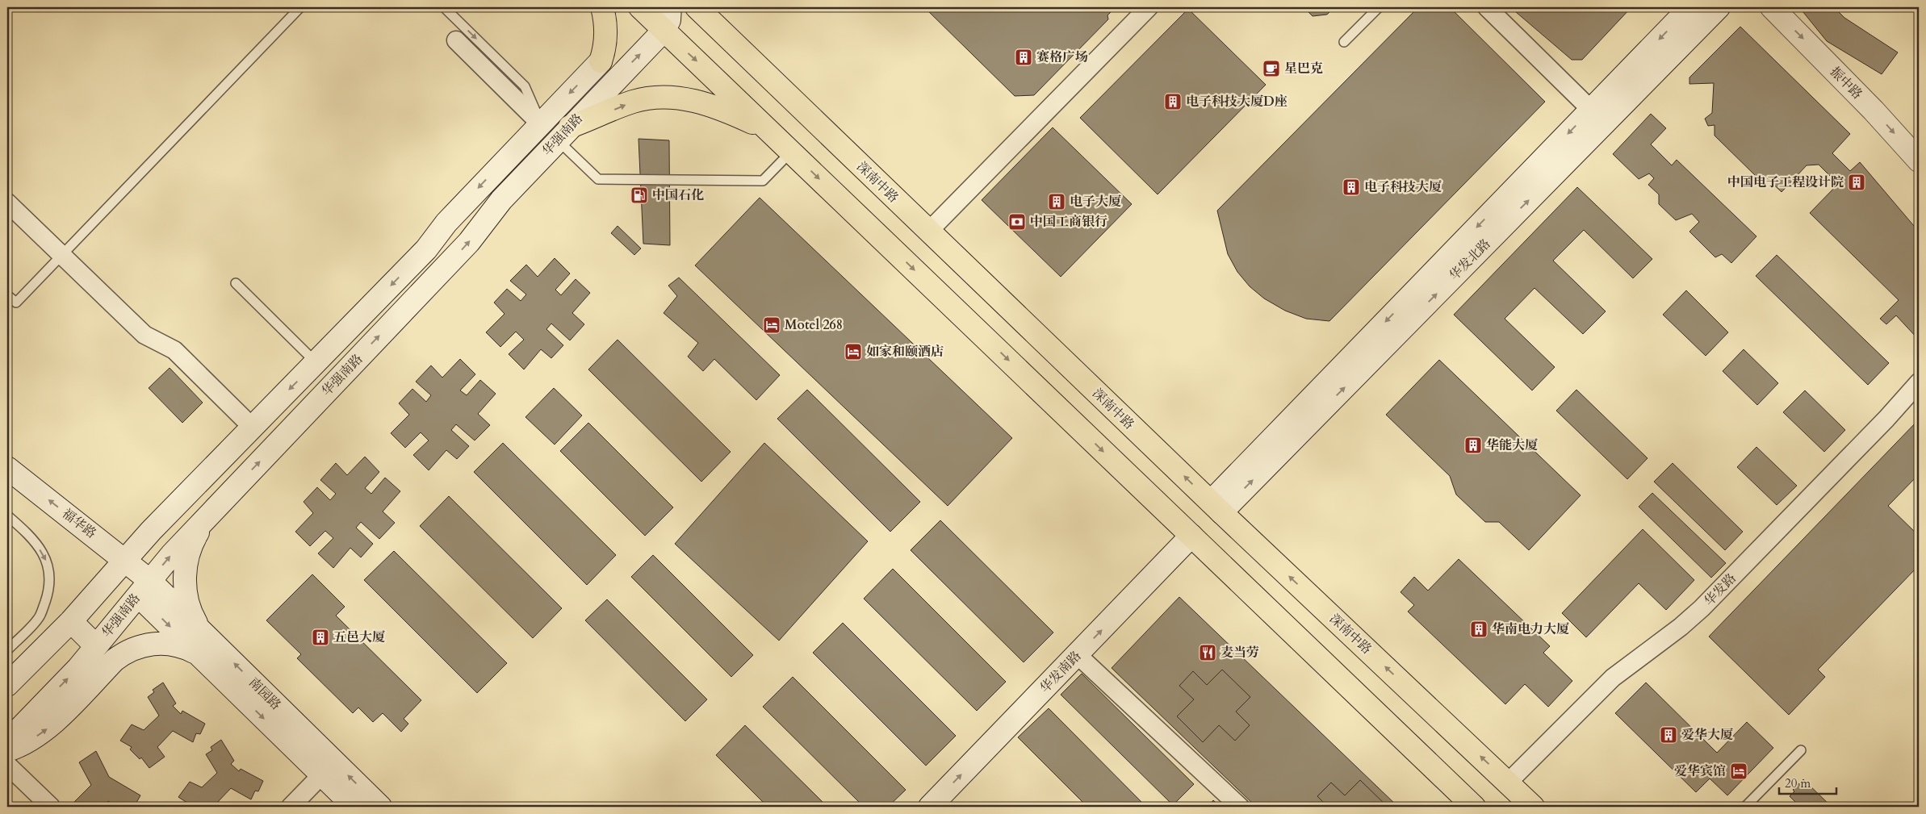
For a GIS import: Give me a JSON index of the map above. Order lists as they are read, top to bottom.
{
  "streets": {
    "main road": [
      "振中路",
      "华强南路",
      "深南中路",
      "华发北路",
      "福华路",
      "华发南路",
      "南园路"
    ],
    "street": ["华发路"]
  },
  "crossings": [
    ["华强南路", "福华路"],
    ["华强南路", "南园路"],
    ["深南中路", "华发北路"],
    ["深南中路", "华发路"],
    ["福华路", "南园路"]
  ],
  "one_way": ["振中路", "福华路", "华发南路"],
  "places": {
    "building": [
      "赛格广场",
      "电子科技大厦D座",
      "中国电子工程设计院",
      "电子科技大厦",
      "电子大厦",
      "华能大厦",
      "华南电力大厦",
      "五邑大厦",
      "爱华大厦"
    ],
    "cafe": ["星巴克"],
    "fuel station": ["中国石化"],
    "bank": ["中国工商银行"],
    "hotel": ["Motel 268", "如家和颐酒店", "爱华宾馆"],
    "restaurant": ["麦当劳"]
  },
  "scale_bar": "20 m"
}
